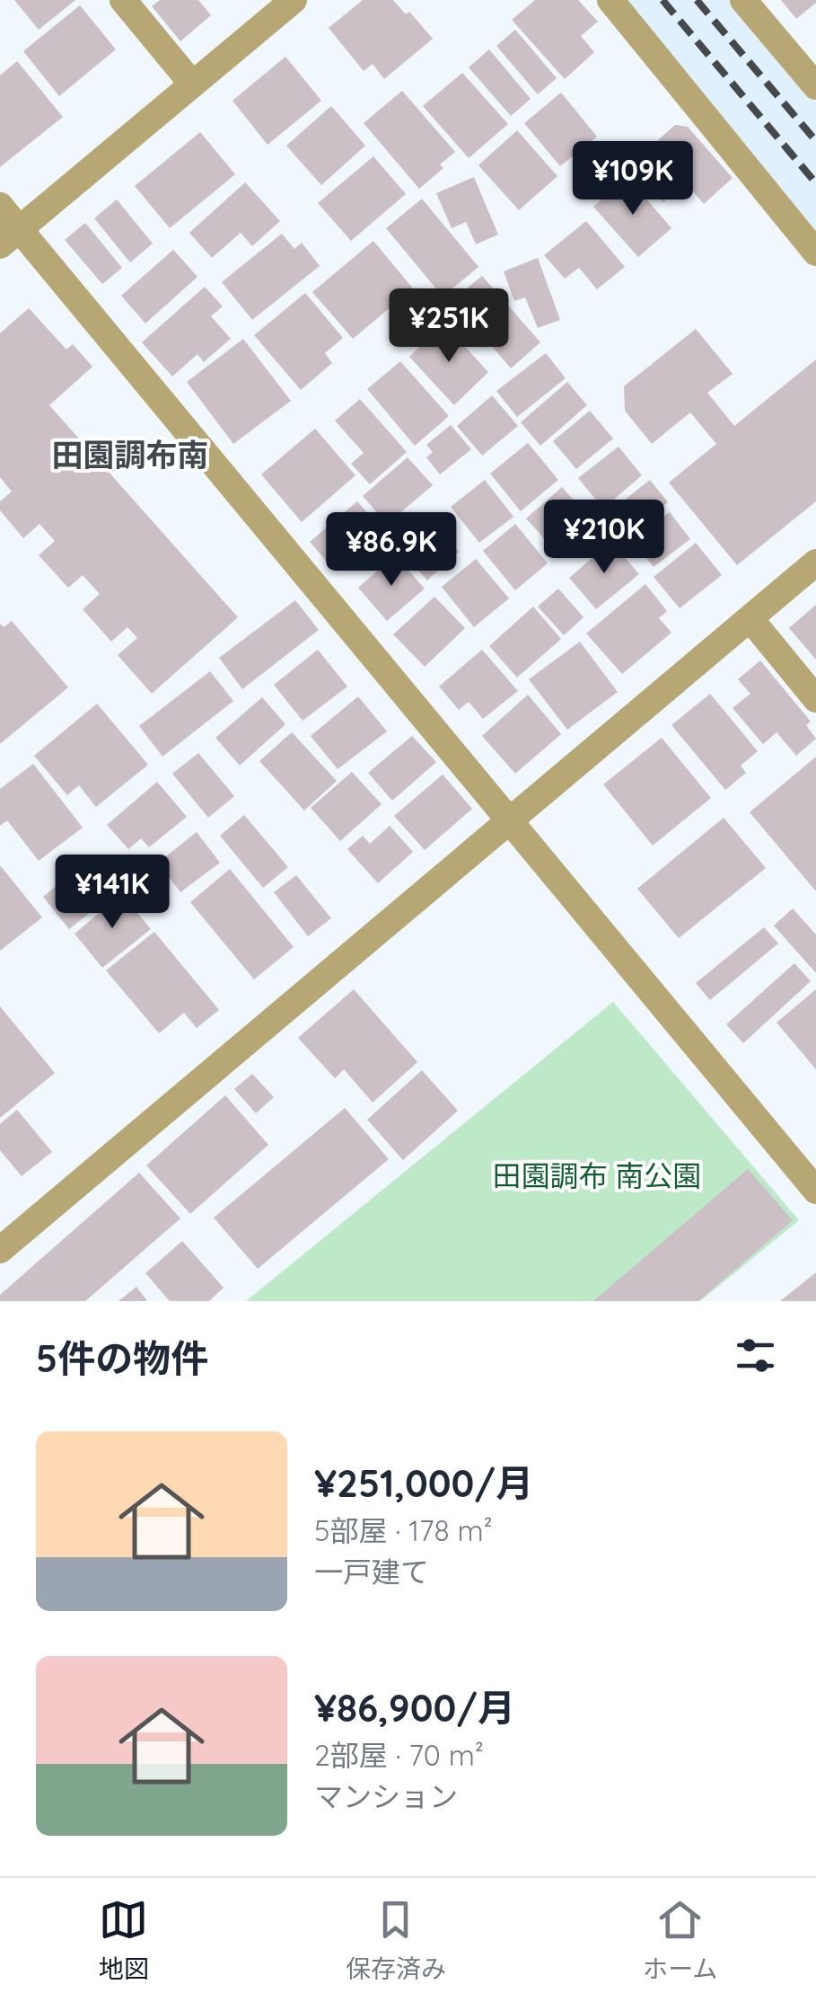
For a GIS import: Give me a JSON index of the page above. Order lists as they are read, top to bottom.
{
  "districts": ["田園調布南"],
  "parks": ["田園調布 南公園"],
  "page": {
    "price": [
      "¥109K",
      "¥251K",
      "¥210K",
      "¥86.9K",
      "¥141K"
    ],
    "heading": "5件の物件",
    "list": [
      {
        "name": "¥251,000/月",
        "note": "5部屋 · 178 m² · 一戸建て"
      },
      {
        "name": "¥86,900/月",
        "note": "2部屋 · 70 m² · マンション"
      }
    ],
    "tabs": ["地図", "保存済み", "ホーム"]
  }
}
